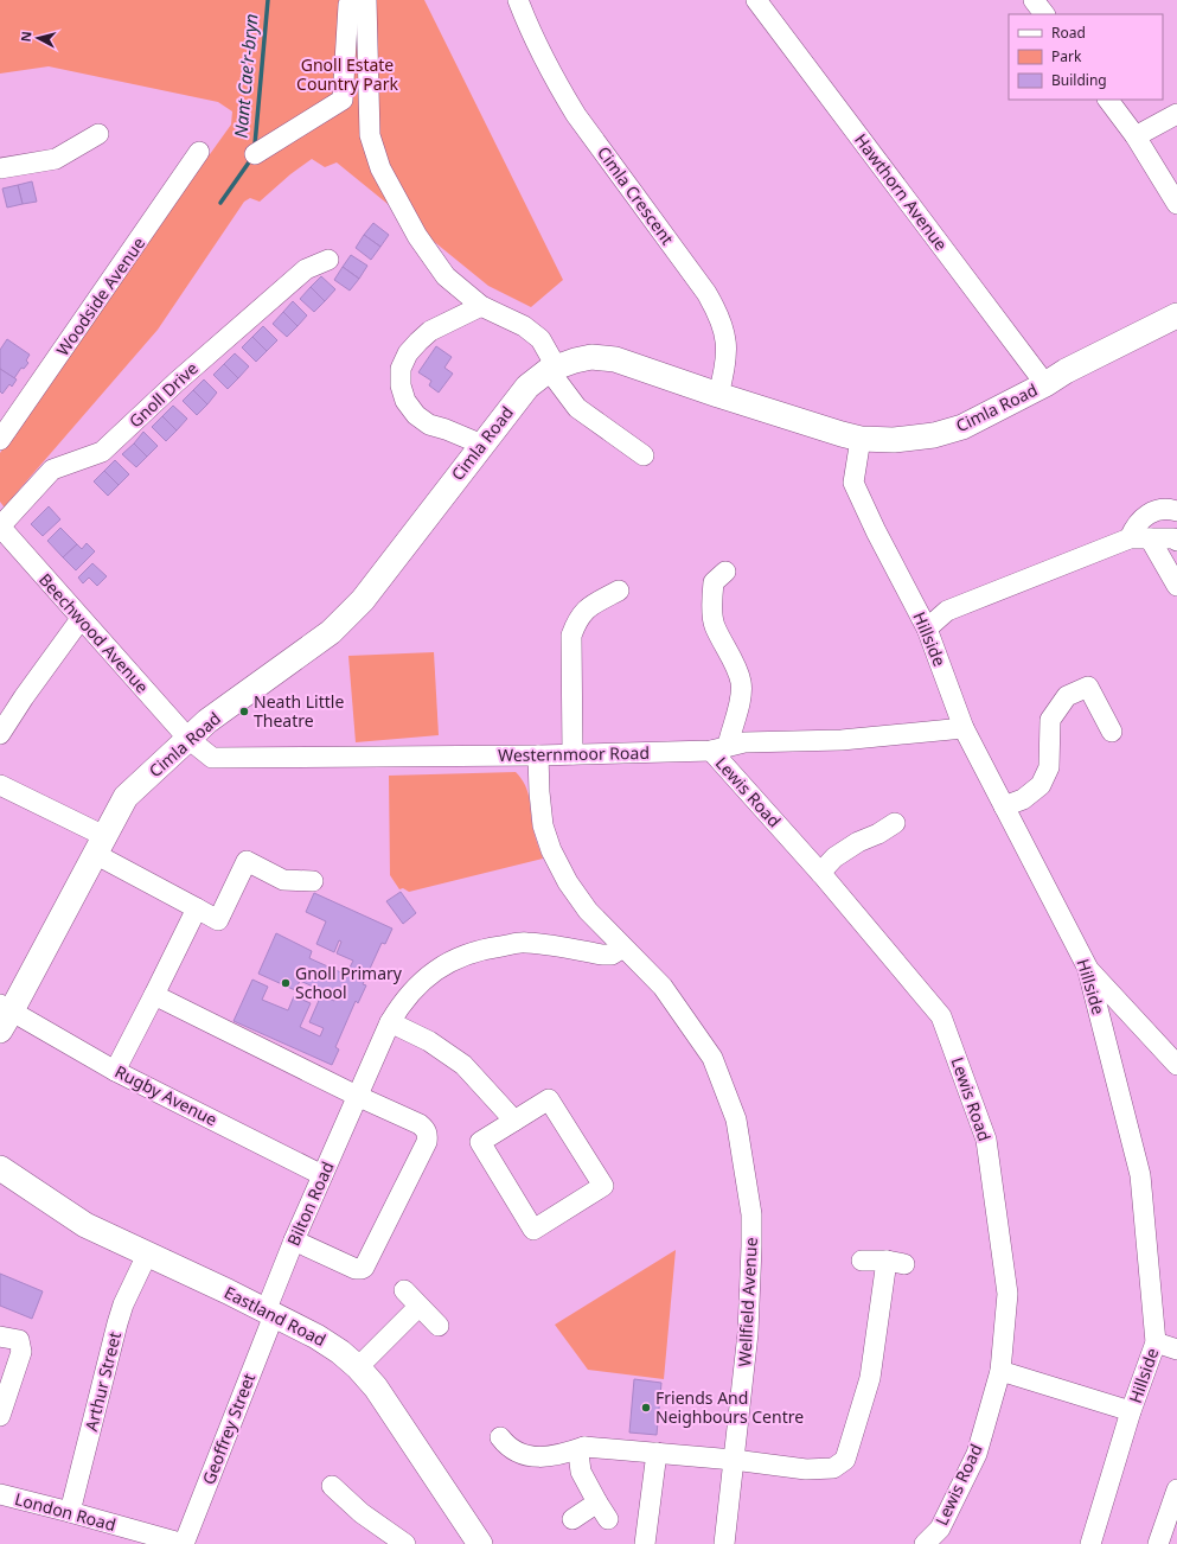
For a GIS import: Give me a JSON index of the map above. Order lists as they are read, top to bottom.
{
  "streets": {
    "main road": ["Cimla Road", "Eastland Road"],
    "street": [
      "Hawthorn Avenue",
      "Cimla Crescent",
      "Woodside Avenue",
      "Gnoll Drive",
      "Beechwood Avenue",
      "Hillside",
      "Westernmoor Road",
      "Lewis Road",
      "Rugby Avenue",
      "Bilton Road",
      "Wellfield Avenue",
      "Arthur Street",
      "Geoffrey Street",
      "London Road"
    ]
  },
  "crossings": [
    ["Hawthorn Avenue", "Cimla Road"],
    ["Cimla Crescent", "Cimla Road"],
    ["Gnoll Drive", "Beechwood Avenue"],
    ["Cimla Road", "Beechwood Avenue"],
    ["Cimla Road", "Hillside"],
    ["Cimla Road", "Westernmoor Road"],
    ["Cimla Road", "Rugby Avenue"],
    ["Beechwood Avenue", "Westernmoor Road"],
    ["Hillside", "Westernmoor Road"],
    ["Westernmoor Road", "Lewis Road"],
    ["Westernmoor Road", "Wellfield Avenue"],
    ["Rugby Avenue", "Bilton Road"],
    ["Bilton Road", "Eastland Road"],
    ["Bilton Road", "Geoffrey Street"],
    ["Eastland Road", "Arthur Street"],
    ["Eastland Road", "Geoffrey Street"],
    ["Arthur Street", "London Road"],
    ["Geoffrey Street", "London Road"]
  ],
  "water": ["Nant Cae'r-bryn"],
  "parks": ["Gnoll Estate Country Park"],
  "places": ["Neath Little Theatre", "Gnoll Primary School", "Friends And Neighbours Centre"],
  "legend": ["Road", "Park", "Building"],
  "north": "left"
}
